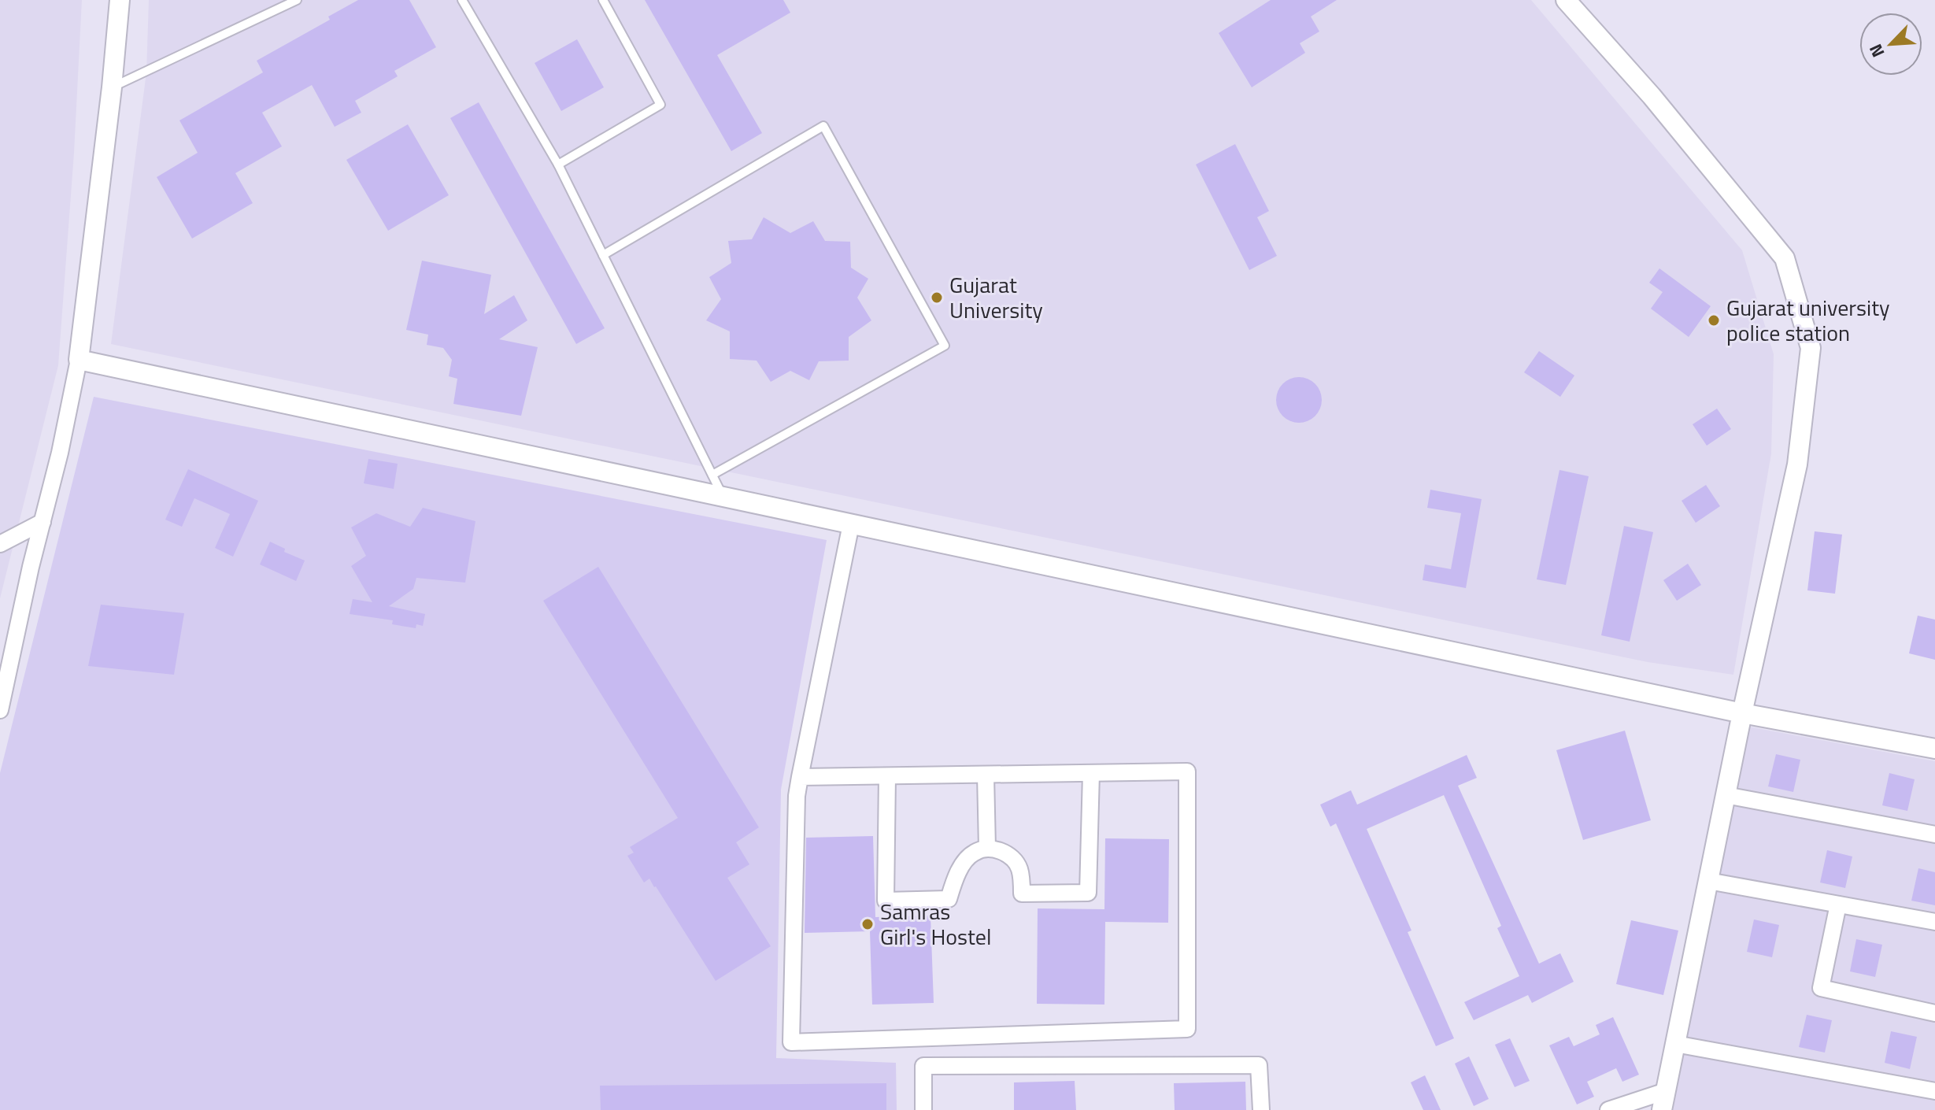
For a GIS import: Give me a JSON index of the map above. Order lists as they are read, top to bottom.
{
  "places": ["Gujarat University", "Gujarat university police station", "Samras Girl's Hostel"],
  "north": "bottom left"
}
